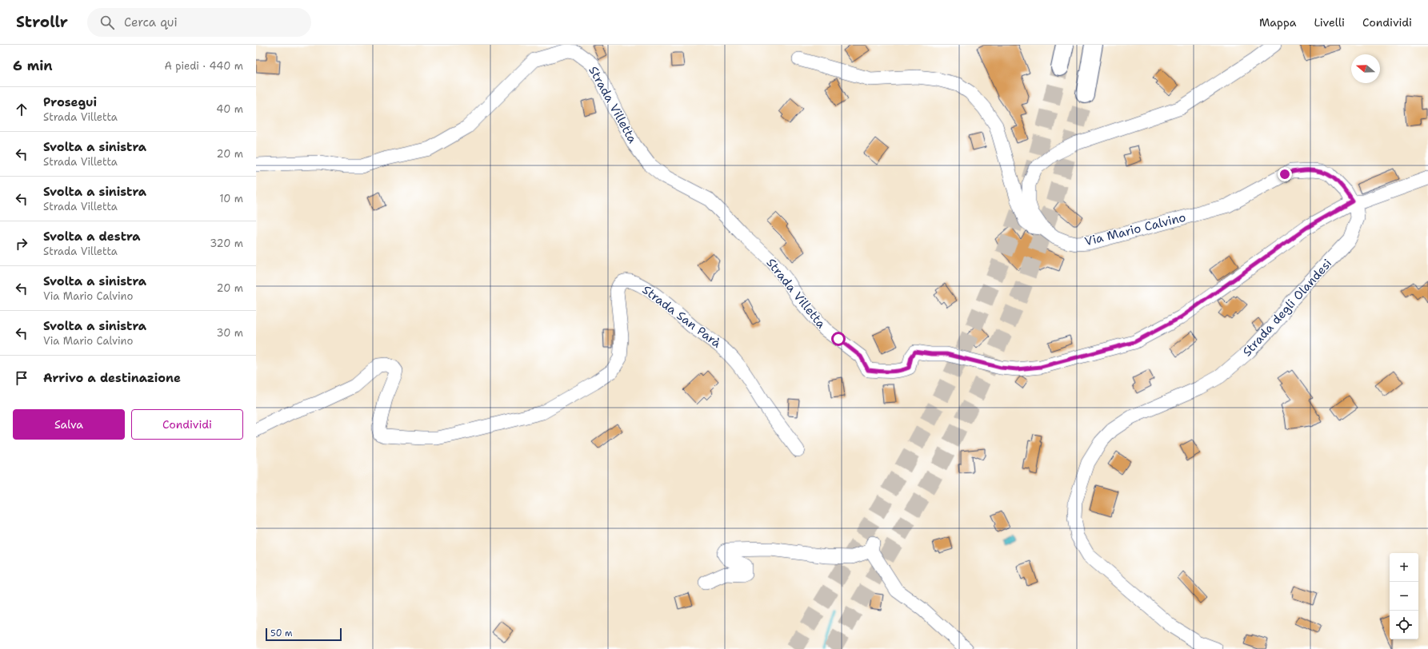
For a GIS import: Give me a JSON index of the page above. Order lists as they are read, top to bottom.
{
  "streets": {
    "street": [
      "Strada Villetta",
      "Via Mario Calvino",
      "Strada degli Olandesi",
      "Strada San Parà"
    ]
  },
  "crossings": [
    ["Strada Villetta", "Via Mario Calvino"],
    ["Strada Villetta", "Strada degli Olandesi"],
    ["Via Mario Calvino", "Strada degli Olandesi"]
  ],
  "scale_bar": "50 m",
  "north": "left",
  "page": {
    "header": "Strollr",
    "search": "Cerca qui",
    "nav": ["Mappa", "Livelli", "Condividi"],
    "heading": ["6 min", "A piedi · 440 m"],
    "list": [
      ["Prosegui", "Strada Villetta", "40 m"],
      ["Svolta a sinistra", "Strada Villetta", "20 m"],
      ["Svolta a sinistra", "Strada Villetta", "10 m"],
      ["Svolta a destra", "Strada Villetta", "320 m"],
      ["Svolta a sinistra", "Via Mario Calvino", "20 m"],
      ["Svolta a sinistra", "Via Mario Calvino", "30 m"],
      "Arrivo a destinazione"
    ],
    "buttons": ["Salva", "Condividi"],
    "map_buttons": ["+", "−"],
    "scale": "50 m"
  }
}
